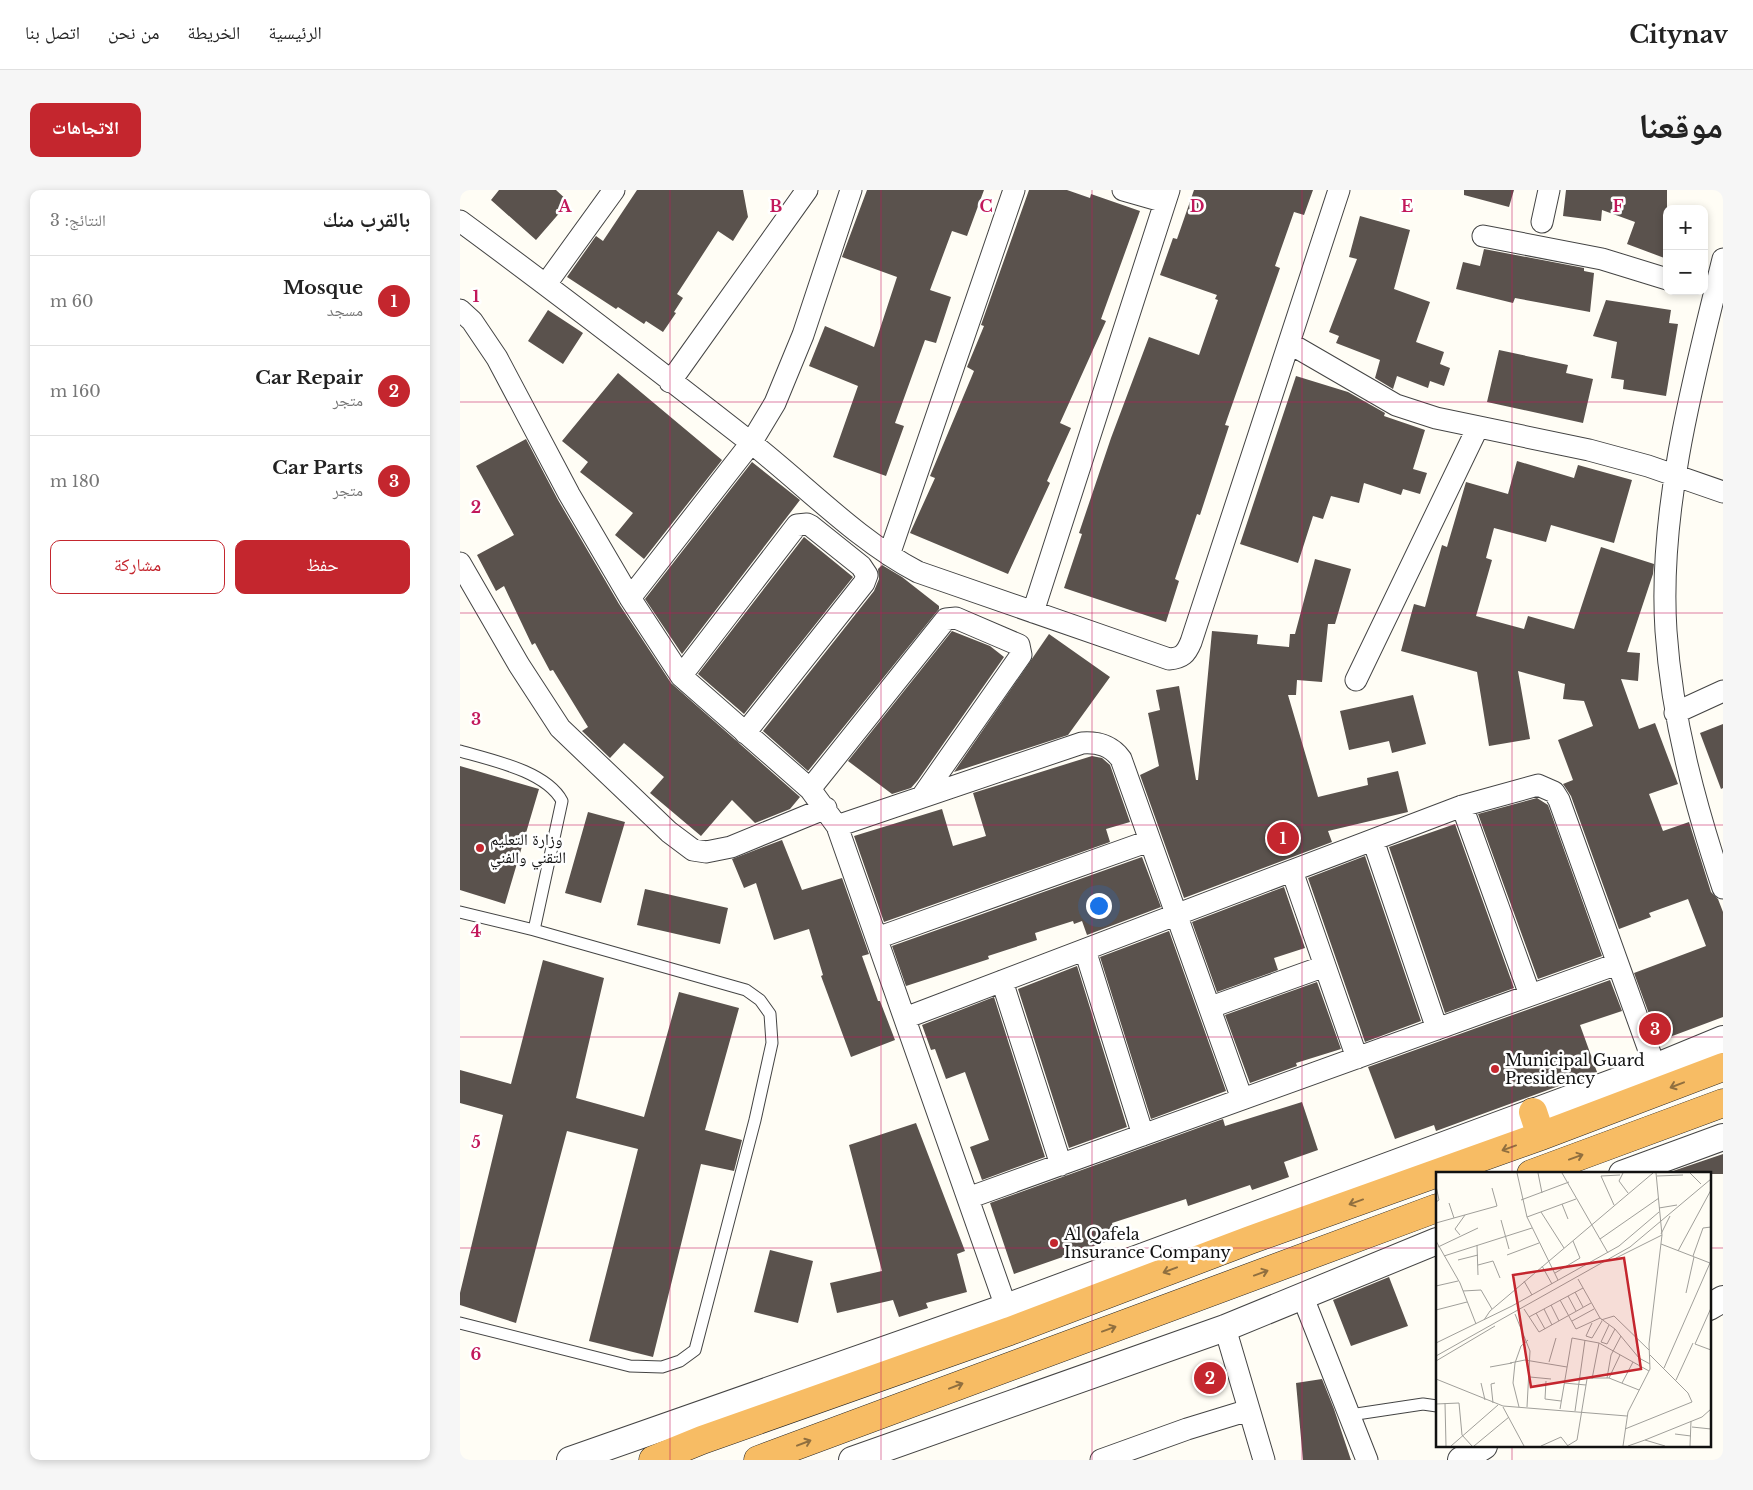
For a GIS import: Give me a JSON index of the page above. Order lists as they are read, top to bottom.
{
  "places": ["وزارة التعليم التقني والفني", "Municipal Guard Presidency", "Al Qafela Insurance Company"],
  "page": {
    "header": "Citynav",
    "nav": [
      "الرئيسية",
      "الخريطة",
      "من نحن",
      "اتصل بنا"
    ],
    "title": "موقعنا",
    "buttons": [
      "الاتجاهات",
      ["حفظ", "مشاركة"]
    ],
    "heading": ["بالقرب منك", "النتائج: 3"],
    "map_buttons": ["+", "−"],
    "list": [
      {
        "mark": "1",
        "name": "Mosque",
        "note": "مسجد",
        "value": "60 m"
      },
      {
        "mark": "2",
        "name": "Car Repair",
        "note": "متجر",
        "value": "160 m"
      },
      {
        "mark": "3",
        "name": "Car Parts",
        "note": "متجر",
        "value": "180 m"
      }
    ],
    "pins": ["1", "3", "2"]
  },
  "grid": {
    "columns": [
      "A",
      "B",
      "C",
      "D",
      "E",
      "F"
    ],
    "rows": [
      "1",
      "2",
      "3",
      "4",
      "5",
      "6"
    ]
  }
}
